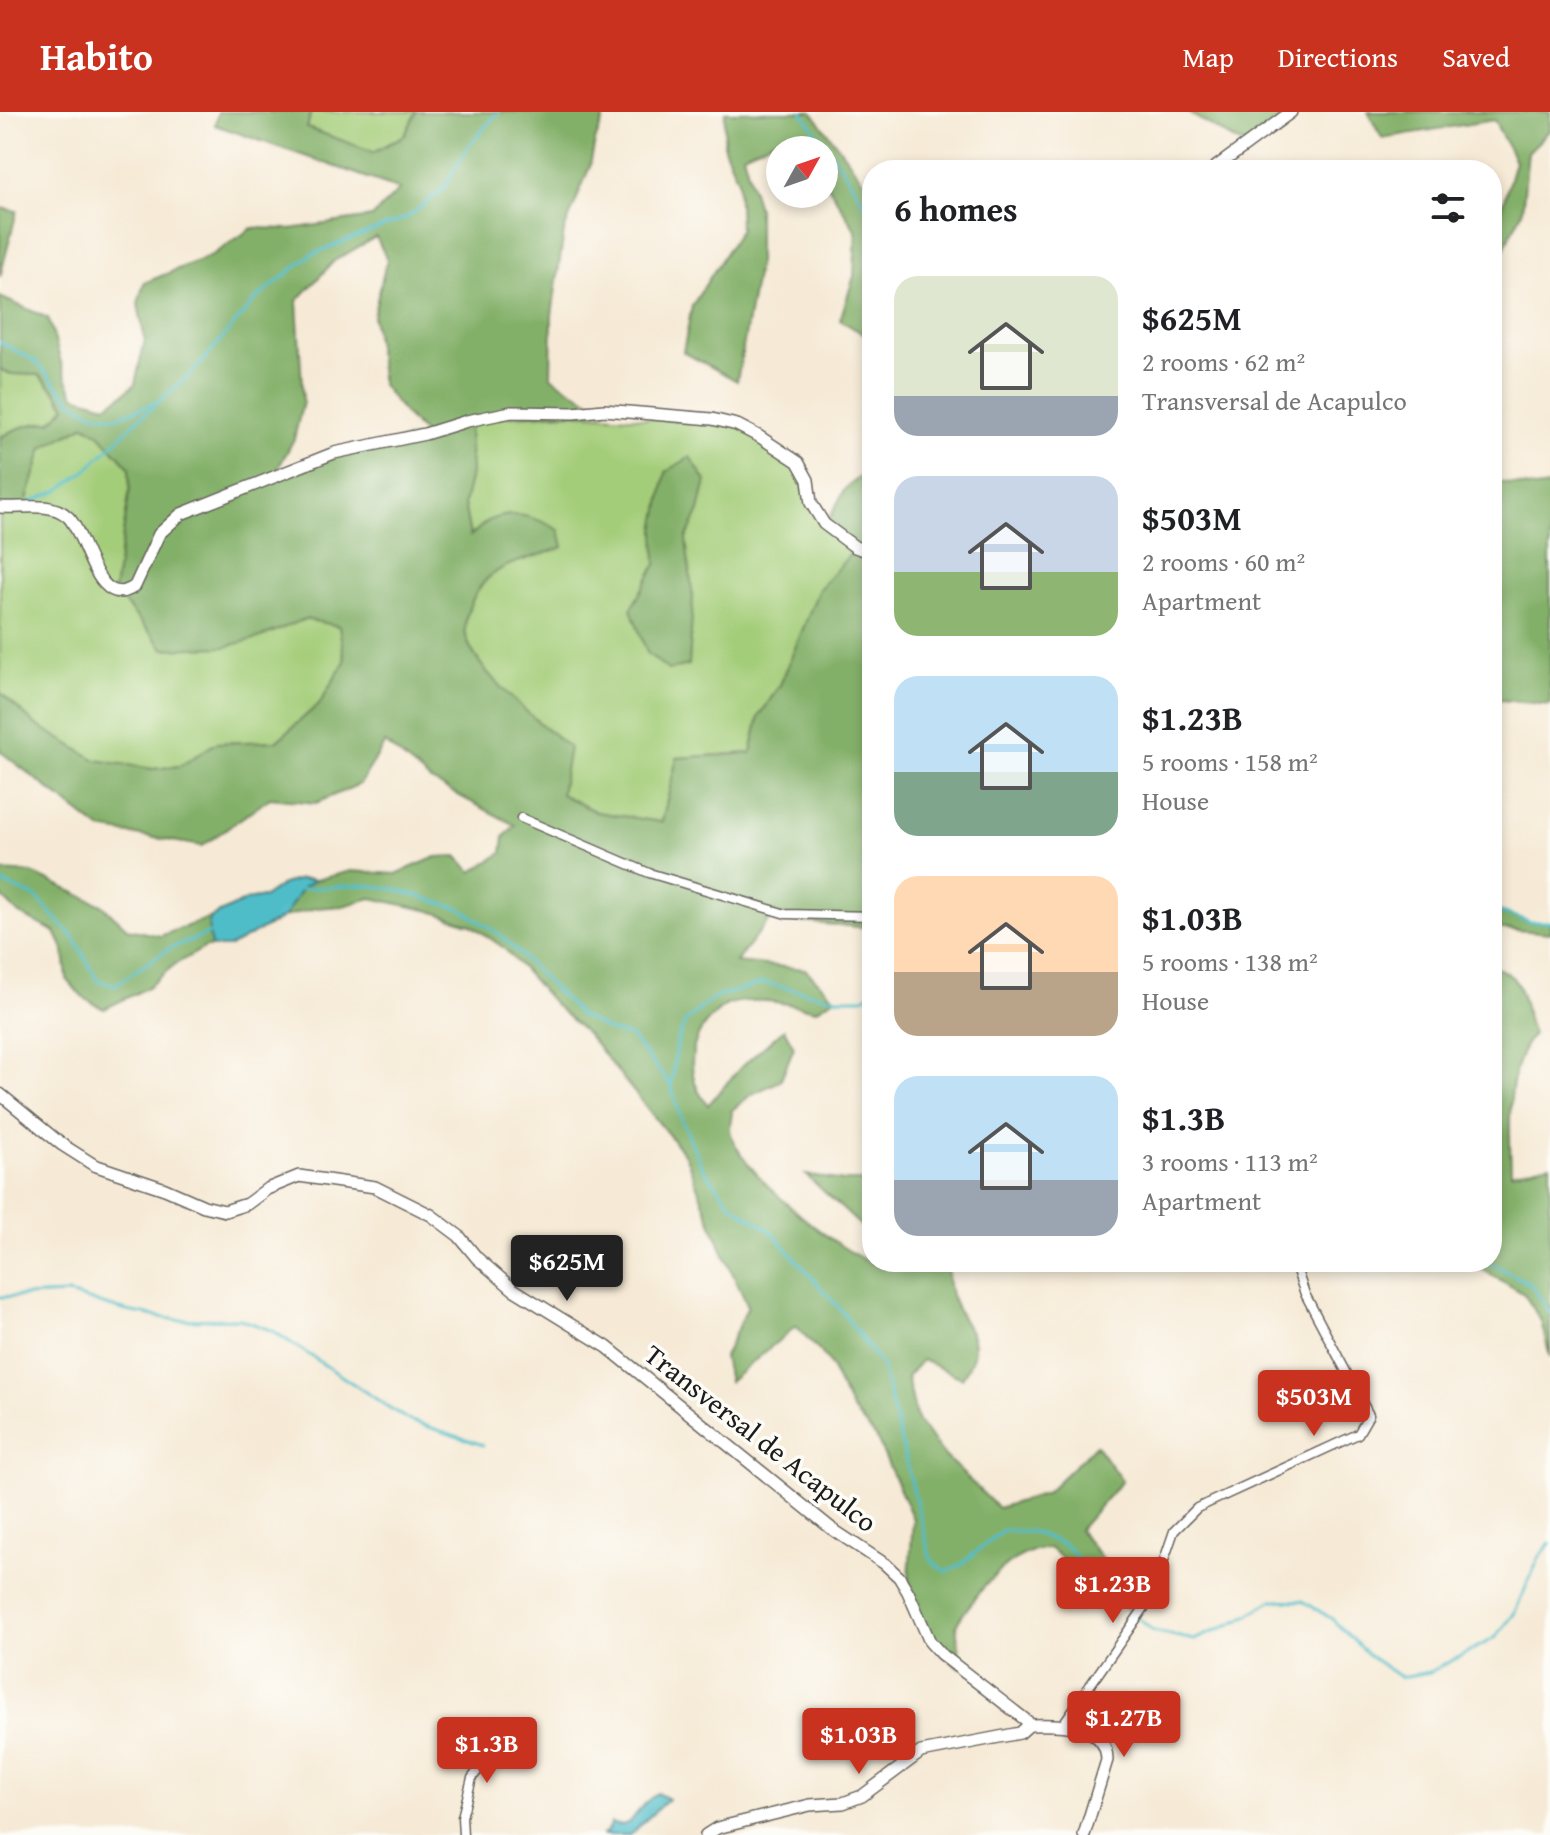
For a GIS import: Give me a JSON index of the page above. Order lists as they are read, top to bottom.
{
  "streets": {
    "street": ["Transversal de Acapulco"]
  },
  "north": "top right",
  "page": {
    "header": "Habito",
    "nav": ["Map", "Directions", "Saved"],
    "heading": "6 homes",
    "list": [
      {
        "name": "$625M",
        "note": "2 rooms · 62 m² · Transversal de Acapulco"
      },
      {
        "name": "$503M",
        "note": "2 rooms · 60 m² · Apartment"
      },
      {
        "name": "$1.23B",
        "note": "5 rooms · 158 m² · House"
      },
      {
        "name": "$1.03B",
        "note": "5 rooms · 138 m² · House"
      },
      {
        "name": "$1.3B",
        "note": "3 rooms · 113 m² · Apartment"
      }
    ],
    "price": [
      "$625M",
      "$503M",
      "$1.23B",
      "$1.27B",
      "$1.03B",
      "$1.3B"
    ]
  }
}
